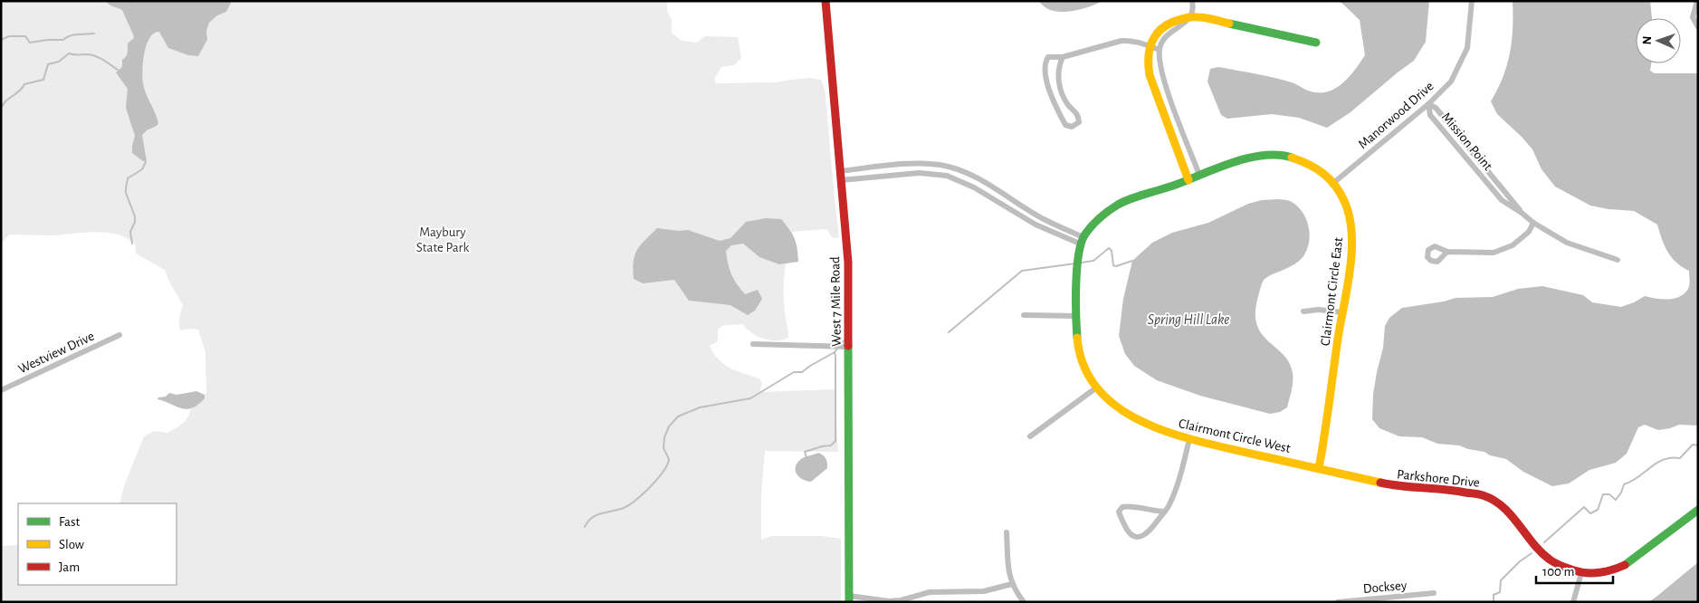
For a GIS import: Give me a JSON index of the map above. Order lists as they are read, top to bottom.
{
  "streets": {
    "street": [
      "Manorwood Drive",
      "Mission Point",
      "Clairmont Circle East",
      "West 7 Mile Road",
      "Westview Drive",
      "Clairmont Circle West",
      "Parkshore Drive",
      "Docksey"
    ]
  },
  "crossings": [
    ["Manorwood Drive", "Mission Point"],
    ["Manorwood Drive", "Clairmont Circle East"],
    ["Clairmont Circle East", "Clairmont Circle West"],
    ["Clairmont Circle East", "Parkshore Drive"],
    ["Clairmont Circle West", "Parkshore Drive"]
  ],
  "water": ["Spring Hill Lake"],
  "parks": ["Maybury State Park"],
  "legend": ["Fast", "Slow", "Jam"],
  "scale_bar": "100 m",
  "north": "left"
}
